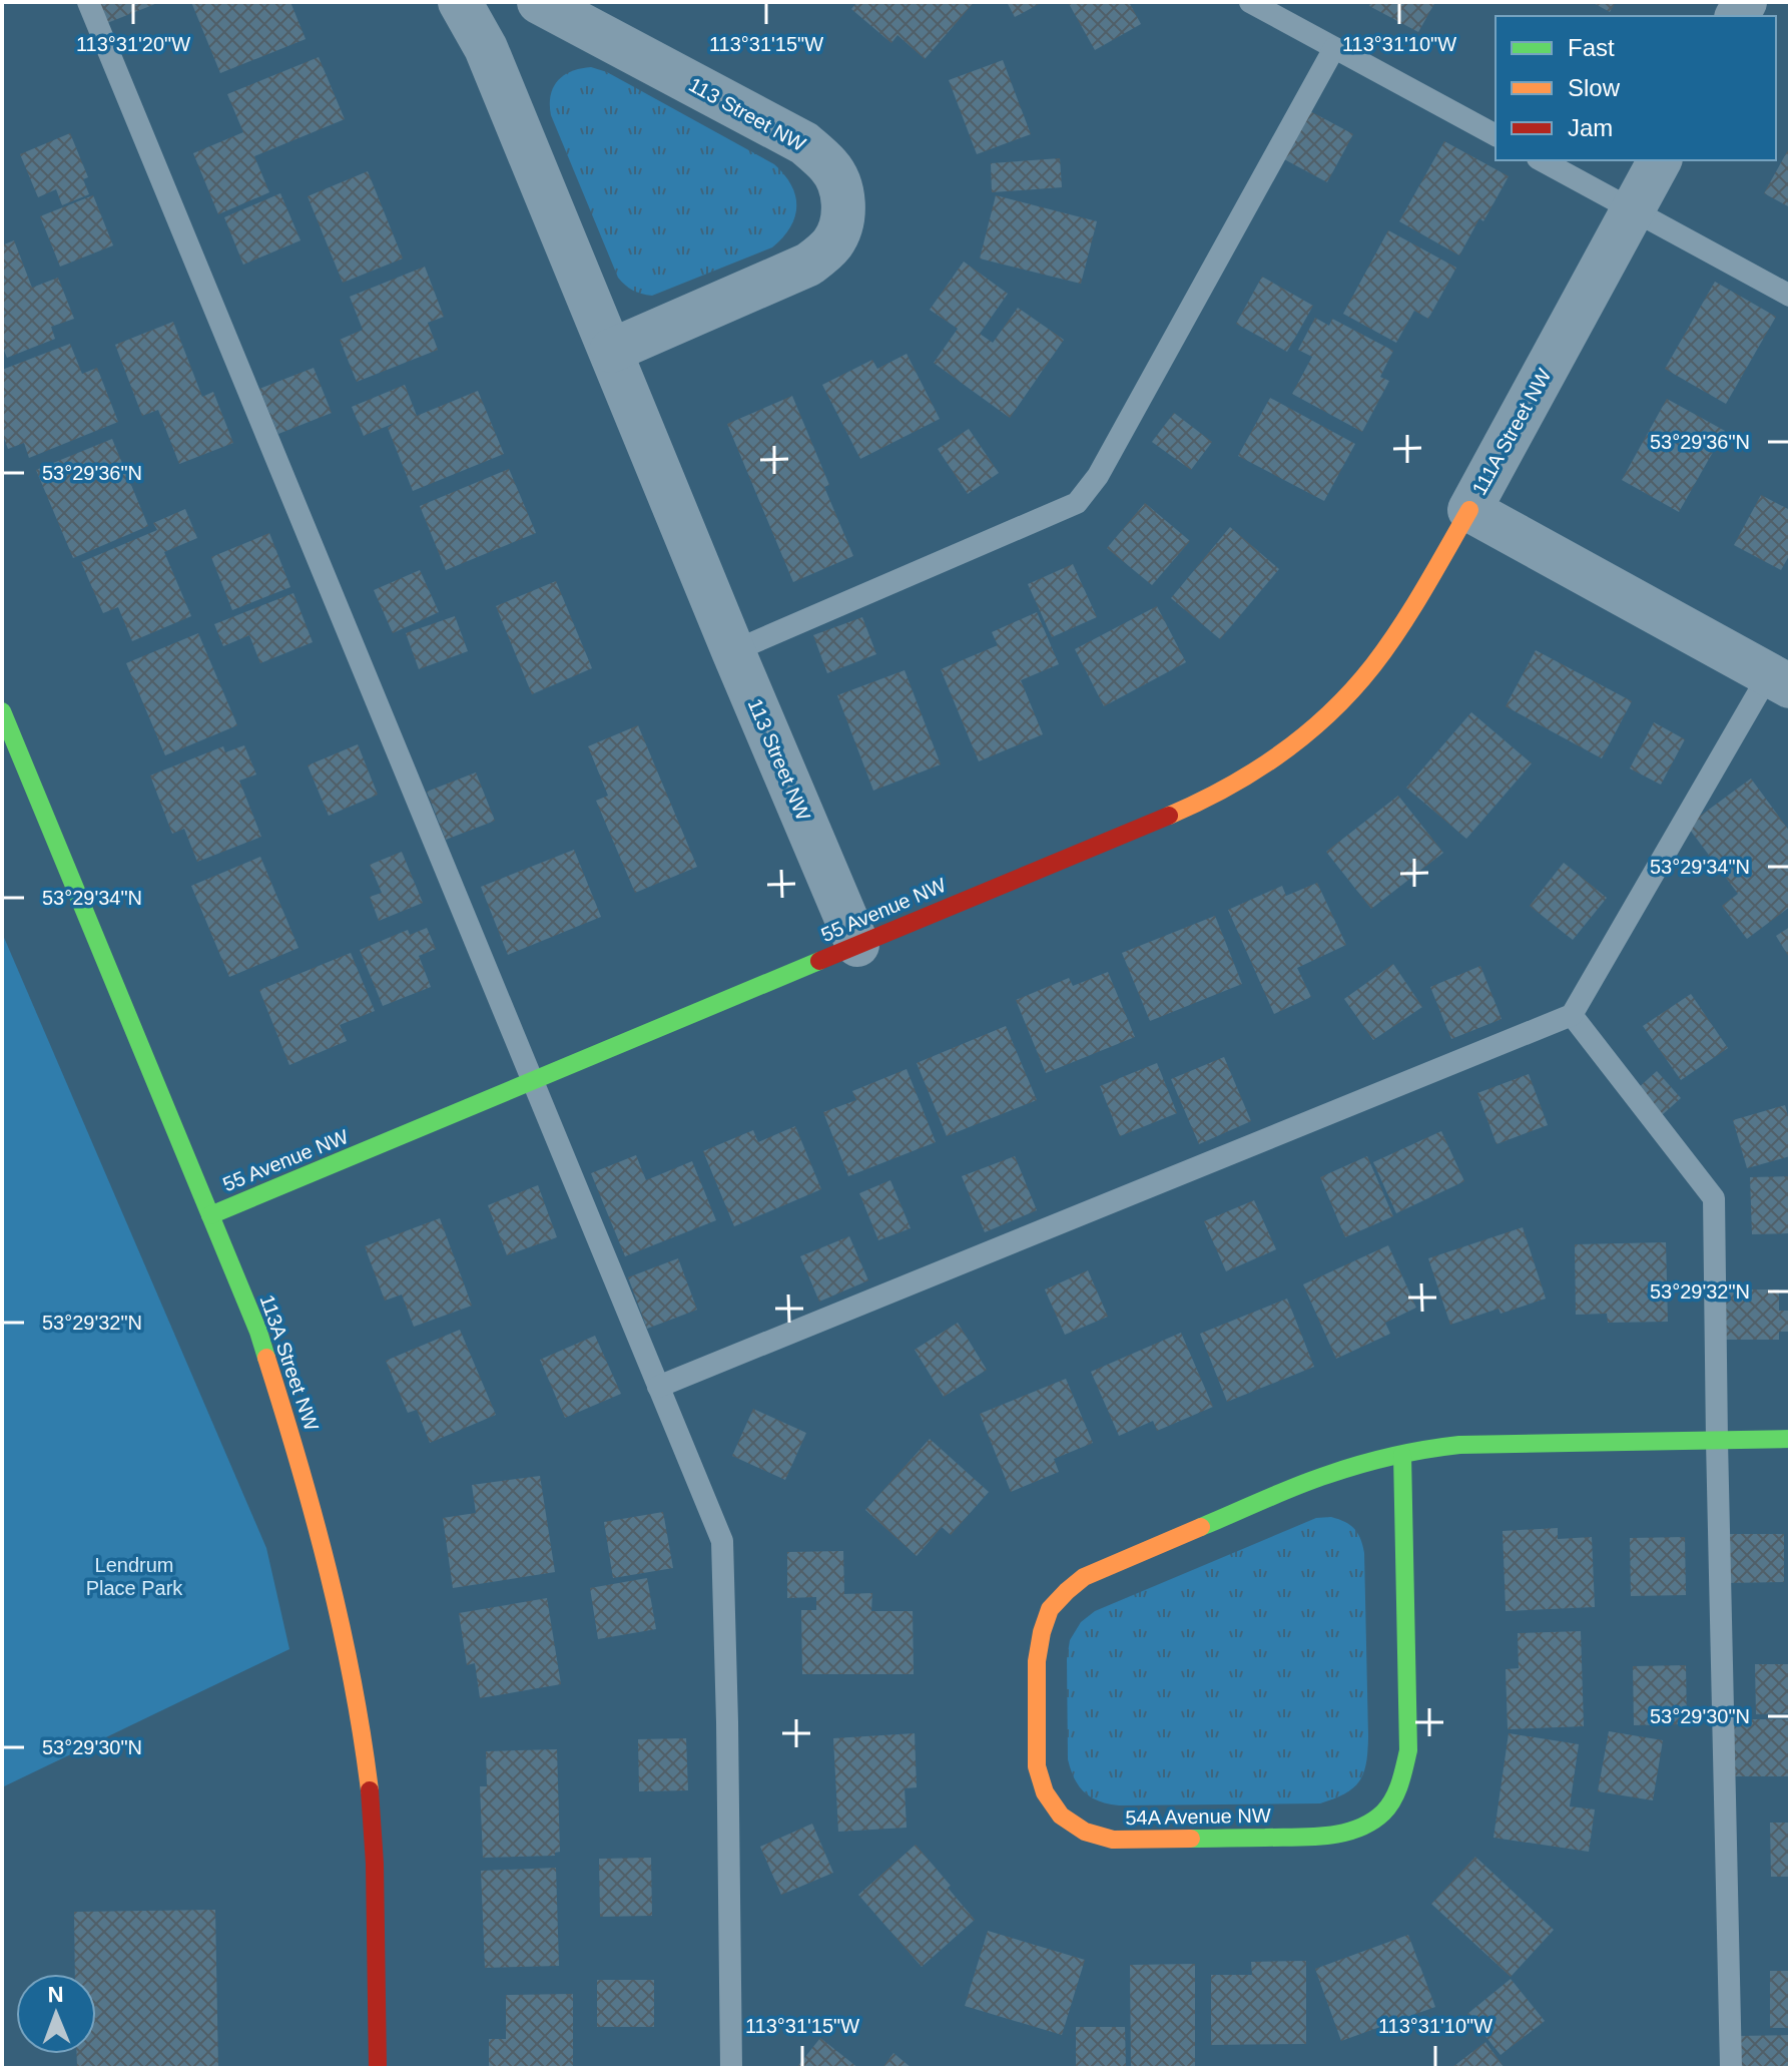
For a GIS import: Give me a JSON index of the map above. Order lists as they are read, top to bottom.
{
  "streets": {
    "street": [
      "113 Street NW",
      "111A Street NW",
      "55 Avenue NW",
      "113A Street NW",
      "54A Avenue NW"
    ]
  },
  "crossings": [
    ["113 Street NW", "55 Avenue NW"],
    ["111A Street NW", "55 Avenue NW"],
    ["55 Avenue NW", "113A Street NW"]
  ],
  "parks": ["Lendrum Place Park"],
  "legend": ["Fast", "Slow", "Jam"],
  "north": "top",
  "coordinates": [
    "113°31'20\"W",
    "113°31'15\"W",
    "113°31'10\"W",
    "53°29'36\"N",
    "53°29'34\"N",
    "53°29'32\"N",
    "53°29'30\"N"
  ]
}
